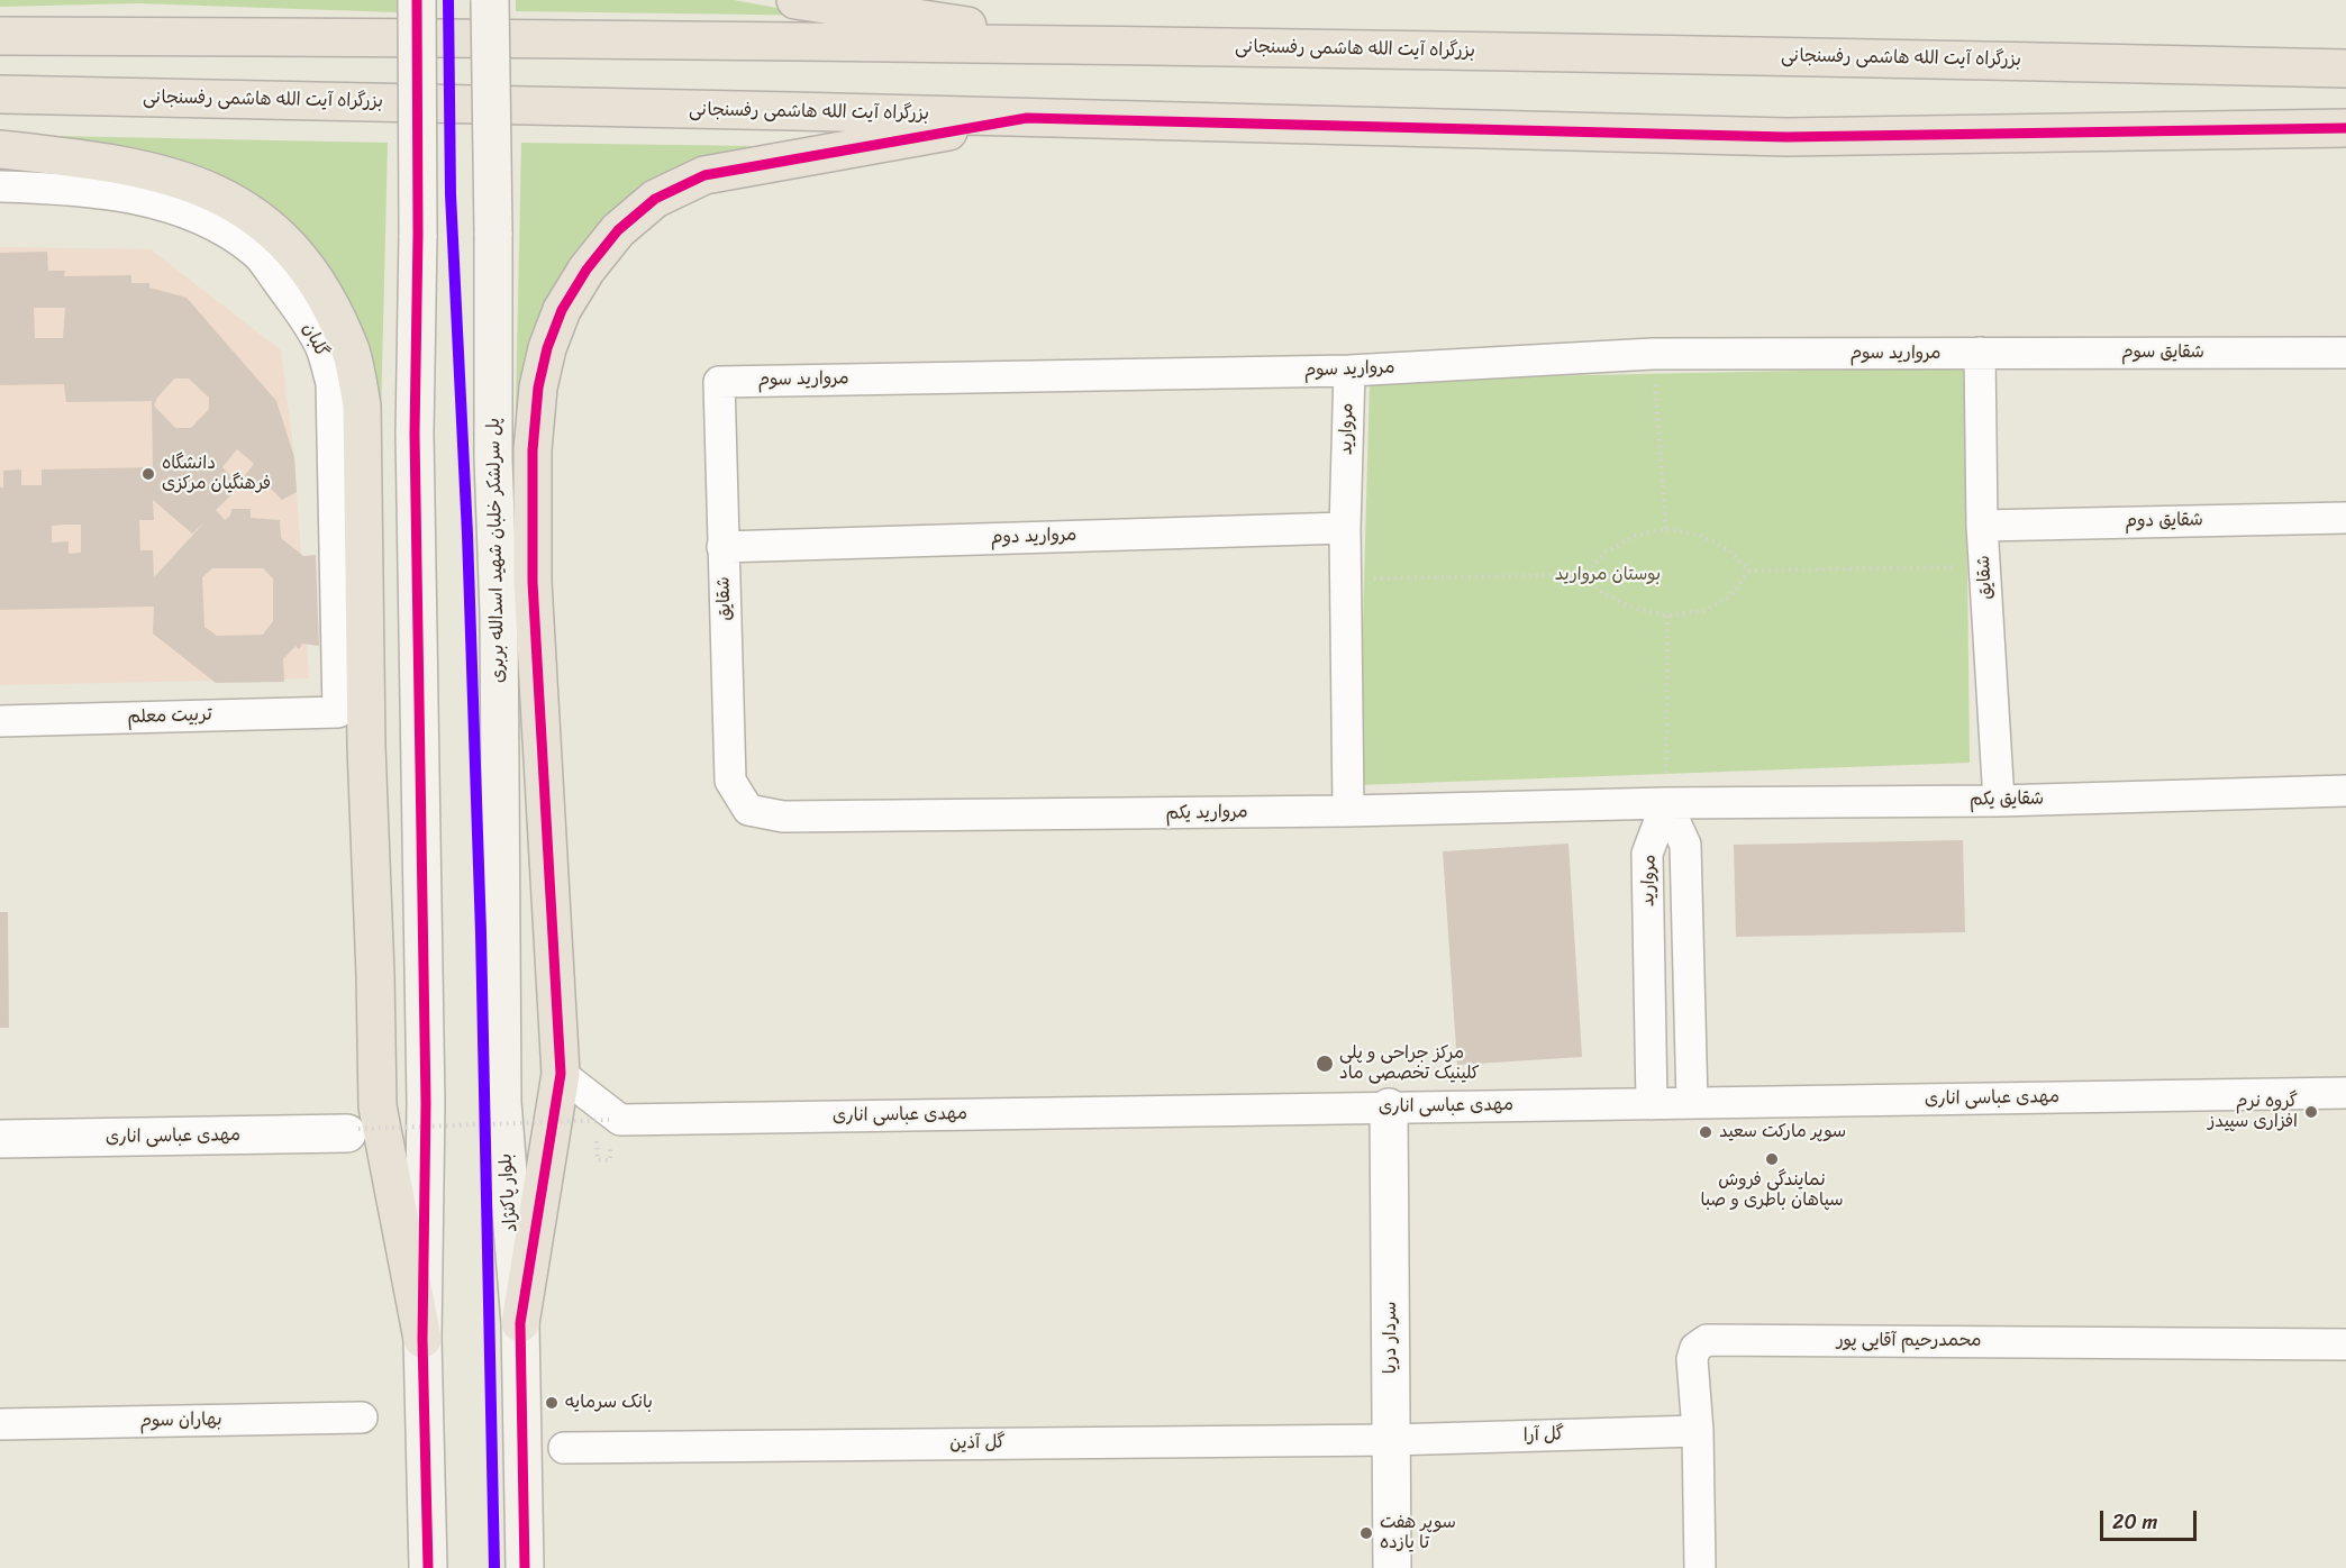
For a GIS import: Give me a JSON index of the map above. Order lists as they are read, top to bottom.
{
  "streets": {
    "highway": ["بزرگراه آیت الله هاشمی رفسنجانی"],
    "main road": ["پل سرلشکر خلبان شهید اسدالله بربری", "بلوار پاکنژاد"],
    "street": [
      "گلبان",
      "شقایق سوم",
      "مروارید سوم",
      "مروارید",
      "شقایق دوم",
      "مروارید دوم",
      "شقایق",
      "تربیت معلم",
      "شقایق یکم",
      "مروارید یکم",
      "مهدی عباسی اناری",
      "سردار دریا",
      "محمدرحیم آقایی پور",
      "بهاران سوم",
      "گل آرا",
      "گل آذین"
    ]
  },
  "crossings": [
    ["گلبان", "تربیت معلم"],
    ["شقایق سوم", "مروارید سوم"],
    ["شقایق سوم", "شقایق"],
    ["مروارید سوم", "مروارید"],
    ["مروارید سوم", "شقایق"],
    ["مروارید", "مروارید دوم"],
    ["مروارید", "شقایق یکم"],
    ["مروارید", "مروارید یکم"],
    ["مروارید", "مهدی عباسی اناری"],
    ["شقایق دوم", "شقایق"],
    ["مروارید دوم", "شقایق"],
    ["پل سرلشکر خلبان شهید اسدالله بربری", "بلوار پاکنژاد"],
    ["شقایق", "شقایق یکم"],
    ["شقایق", "مروارید یکم"],
    ["شقایق یکم", "مروارید یکم"],
    ["مهدی عباسی اناری", "سردار دریا"],
    ["سردار دریا", "گل آرا"],
    ["سردار دریا", "گل آذین"],
    ["محمدرحیم آقایی پور", "گل آرا"],
    ["گل آرا", "گل آذین"]
  ],
  "parks": ["بوستان مروارید"],
  "places": [
    "دانشگاه فرهنگیان مرکزی",
    "مرکز جراحی و پلی کلینیک تخصصی ماد",
    "گروه نرم افزاری سپیدز",
    "سوپر مارکت سعید",
    "نمایندگی فروش سپاهان باطری و صبا",
    "بانک سرمایه",
    "سوپر هفت تا یازده"
  ],
  "scale_bar": "20 m"
}
